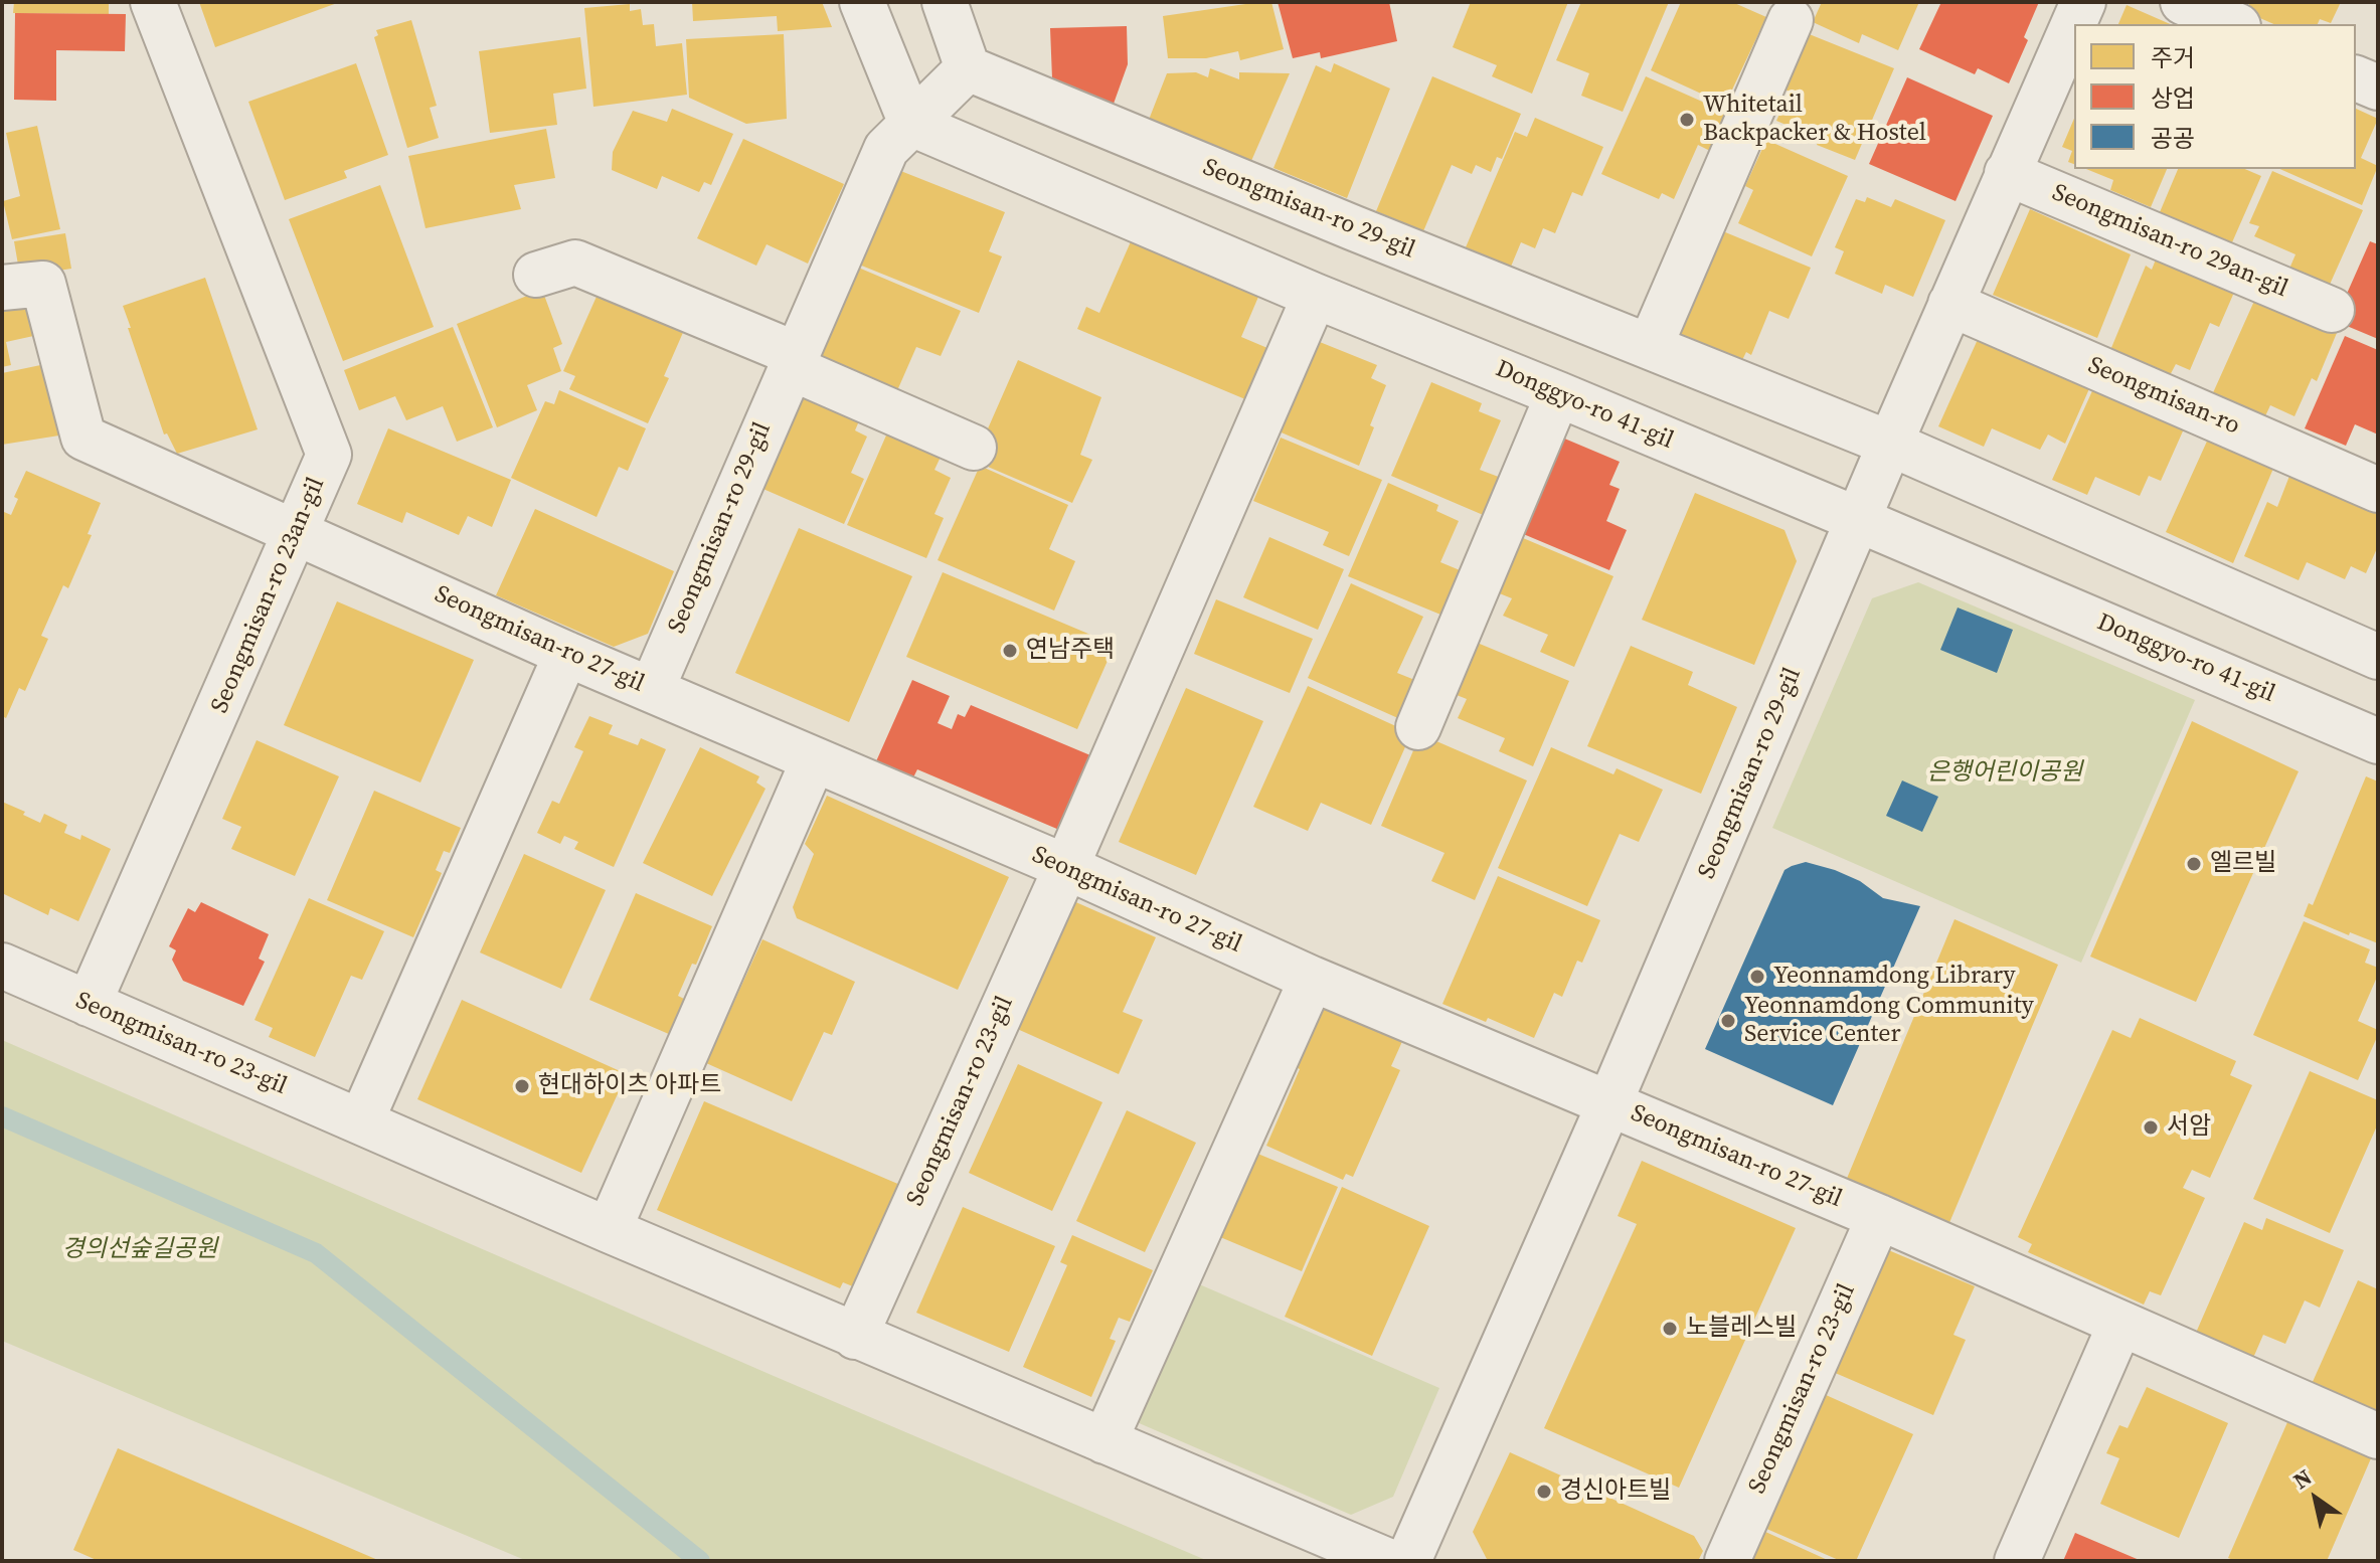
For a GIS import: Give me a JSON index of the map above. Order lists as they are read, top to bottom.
{
  "streets": {
    "street": [
      "Seongmisan-ro 29-gil",
      "Seongmisan-ro 29an-gil",
      "Seongmisan-ro",
      "Donggyo-ro 41-gil",
      "Seongmisan-ro 23an-gil",
      "Seongmisan-ro 27-gil",
      "Seongmisan-ro 23-gil"
    ]
  },
  "crossings": [
    ["Seongmisan-ro 29-gil", "Donggyo-ro 41-gil"],
    ["Seongmisan-ro 29-gil", "Seongmisan-ro 27-gil"],
    ["Seongmisan-ro 23an-gil", "Seongmisan-ro 27-gil"],
    ["Seongmisan-ro 23an-gil", "Seongmisan-ro 23-gil"],
    ["Seongmisan-ro 27-gil", "Seongmisan-ro 23-gil"]
  ],
  "parks": ["은행어린이공원", "경의선숲길공원"],
  "places": [
    "Whitetail Backpacker & Hostel",
    "연남주택",
    "엘르빌",
    "Yeonnamdong Library",
    "Yeonnamdong Community Service Center",
    "현대하이츠 아파트",
    "서암",
    "노블레스빌",
    "경신아트빌"
  ],
  "legend": ["주거", "상업", "공공"],
  "north": "top left"
}
